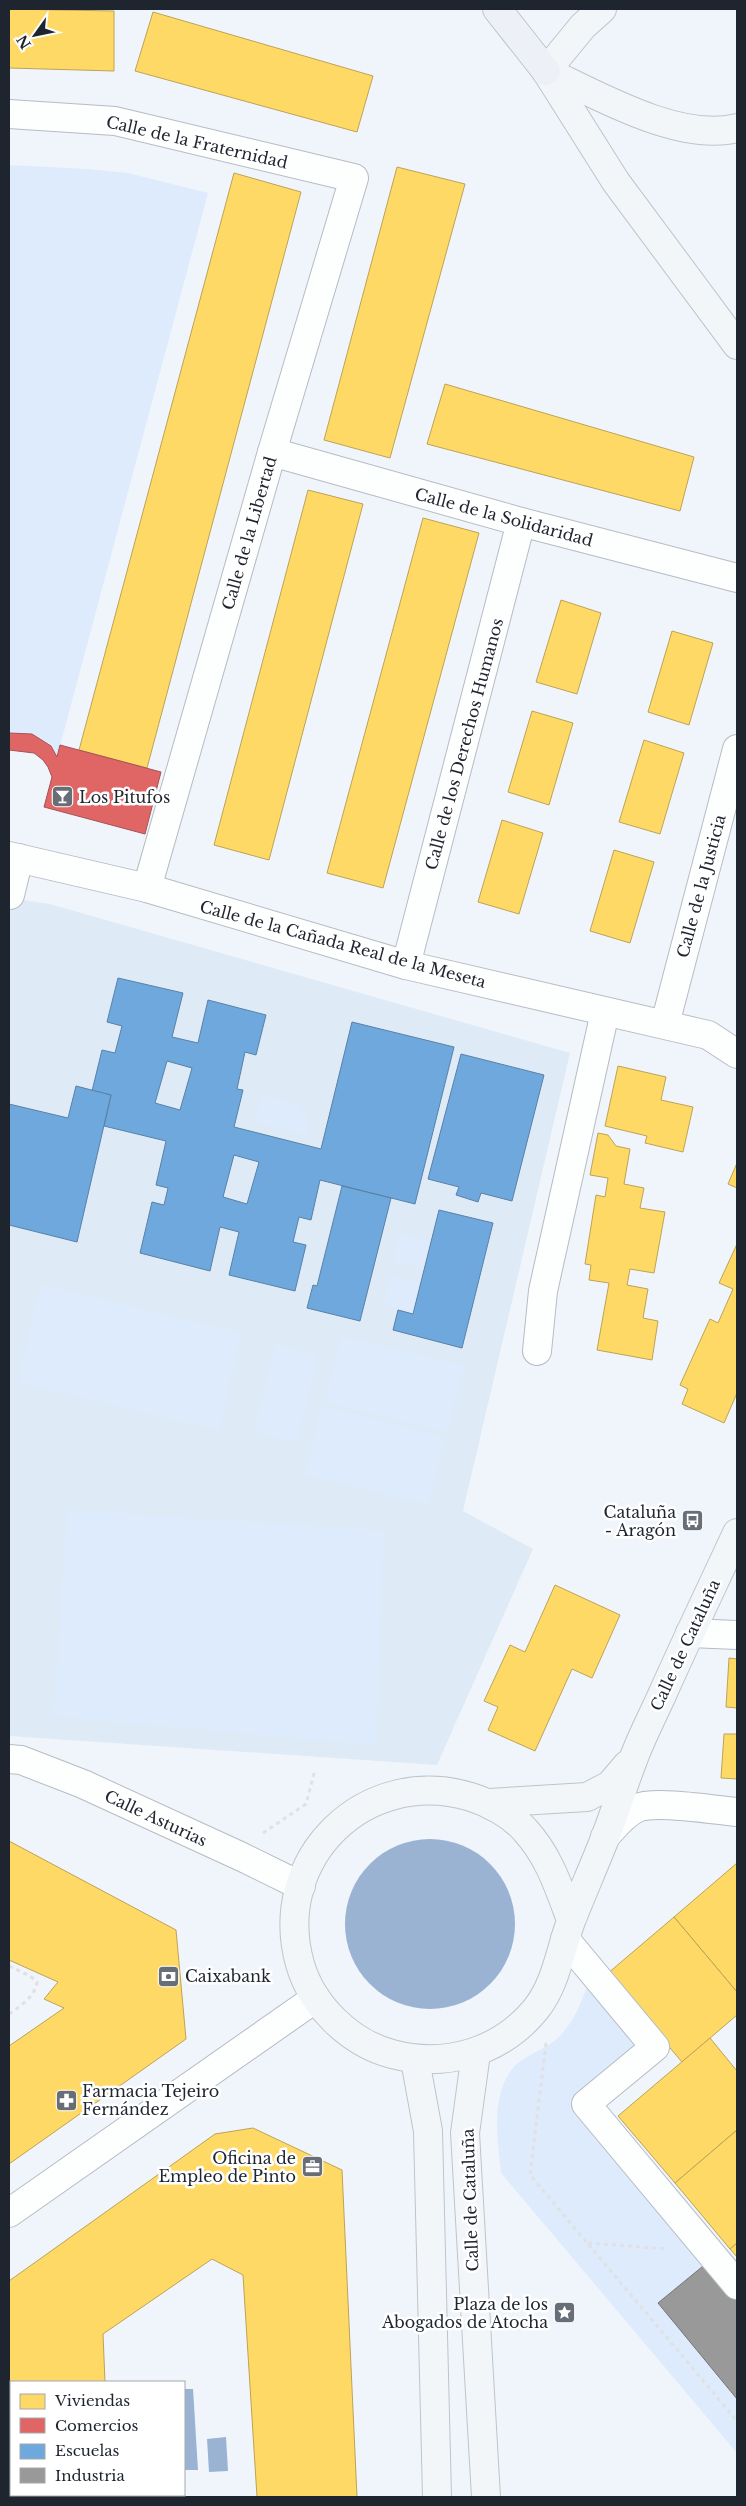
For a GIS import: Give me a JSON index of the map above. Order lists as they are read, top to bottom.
{
  "streets": {
    "main road": ["Calle de Cataluña"],
    "street": [
      "Calle de la Fraternidad",
      "Calle de la Solidaridad",
      "Calle de la Libertad",
      "Calle de los Derechos Humanos",
      "Calle de la Justicia",
      "Calle de la Cañada Real de la Meseta",
      "Calle Asturias"
    ]
  },
  "crossings": [
    ["Calle de la Fraternidad", "Calle de la Libertad"],
    ["Calle de la Solidaridad", "Calle de la Libertad"],
    ["Calle de la Solidaridad", "Calle de los Derechos Humanos"],
    ["Calle de la Libertad", "Calle de la Cañada Real de la Meseta"],
    ["Calle de los Derechos Humanos", "Calle de la Cañada Real de la Meseta"],
    ["Calle de la Justicia", "Calle de la Cañada Real de la Meseta"]
  ],
  "places": {
    "bar": ["Los Pitufos"],
    "bus stop": ["Cataluña - Aragón"],
    "bank": ["Caixabank"],
    "pharmacy": ["Farmacia Tejeiro Fernández"],
    "office": ["Oficina de Empleo de Pinto"],
    "place": ["Plaza de los Abogados de Atocha"]
  },
  "legend": [
    "Viviendas",
    "Comercios",
    "Escuelas",
    "Industria"
  ],
  "north": "bottom left"
}
